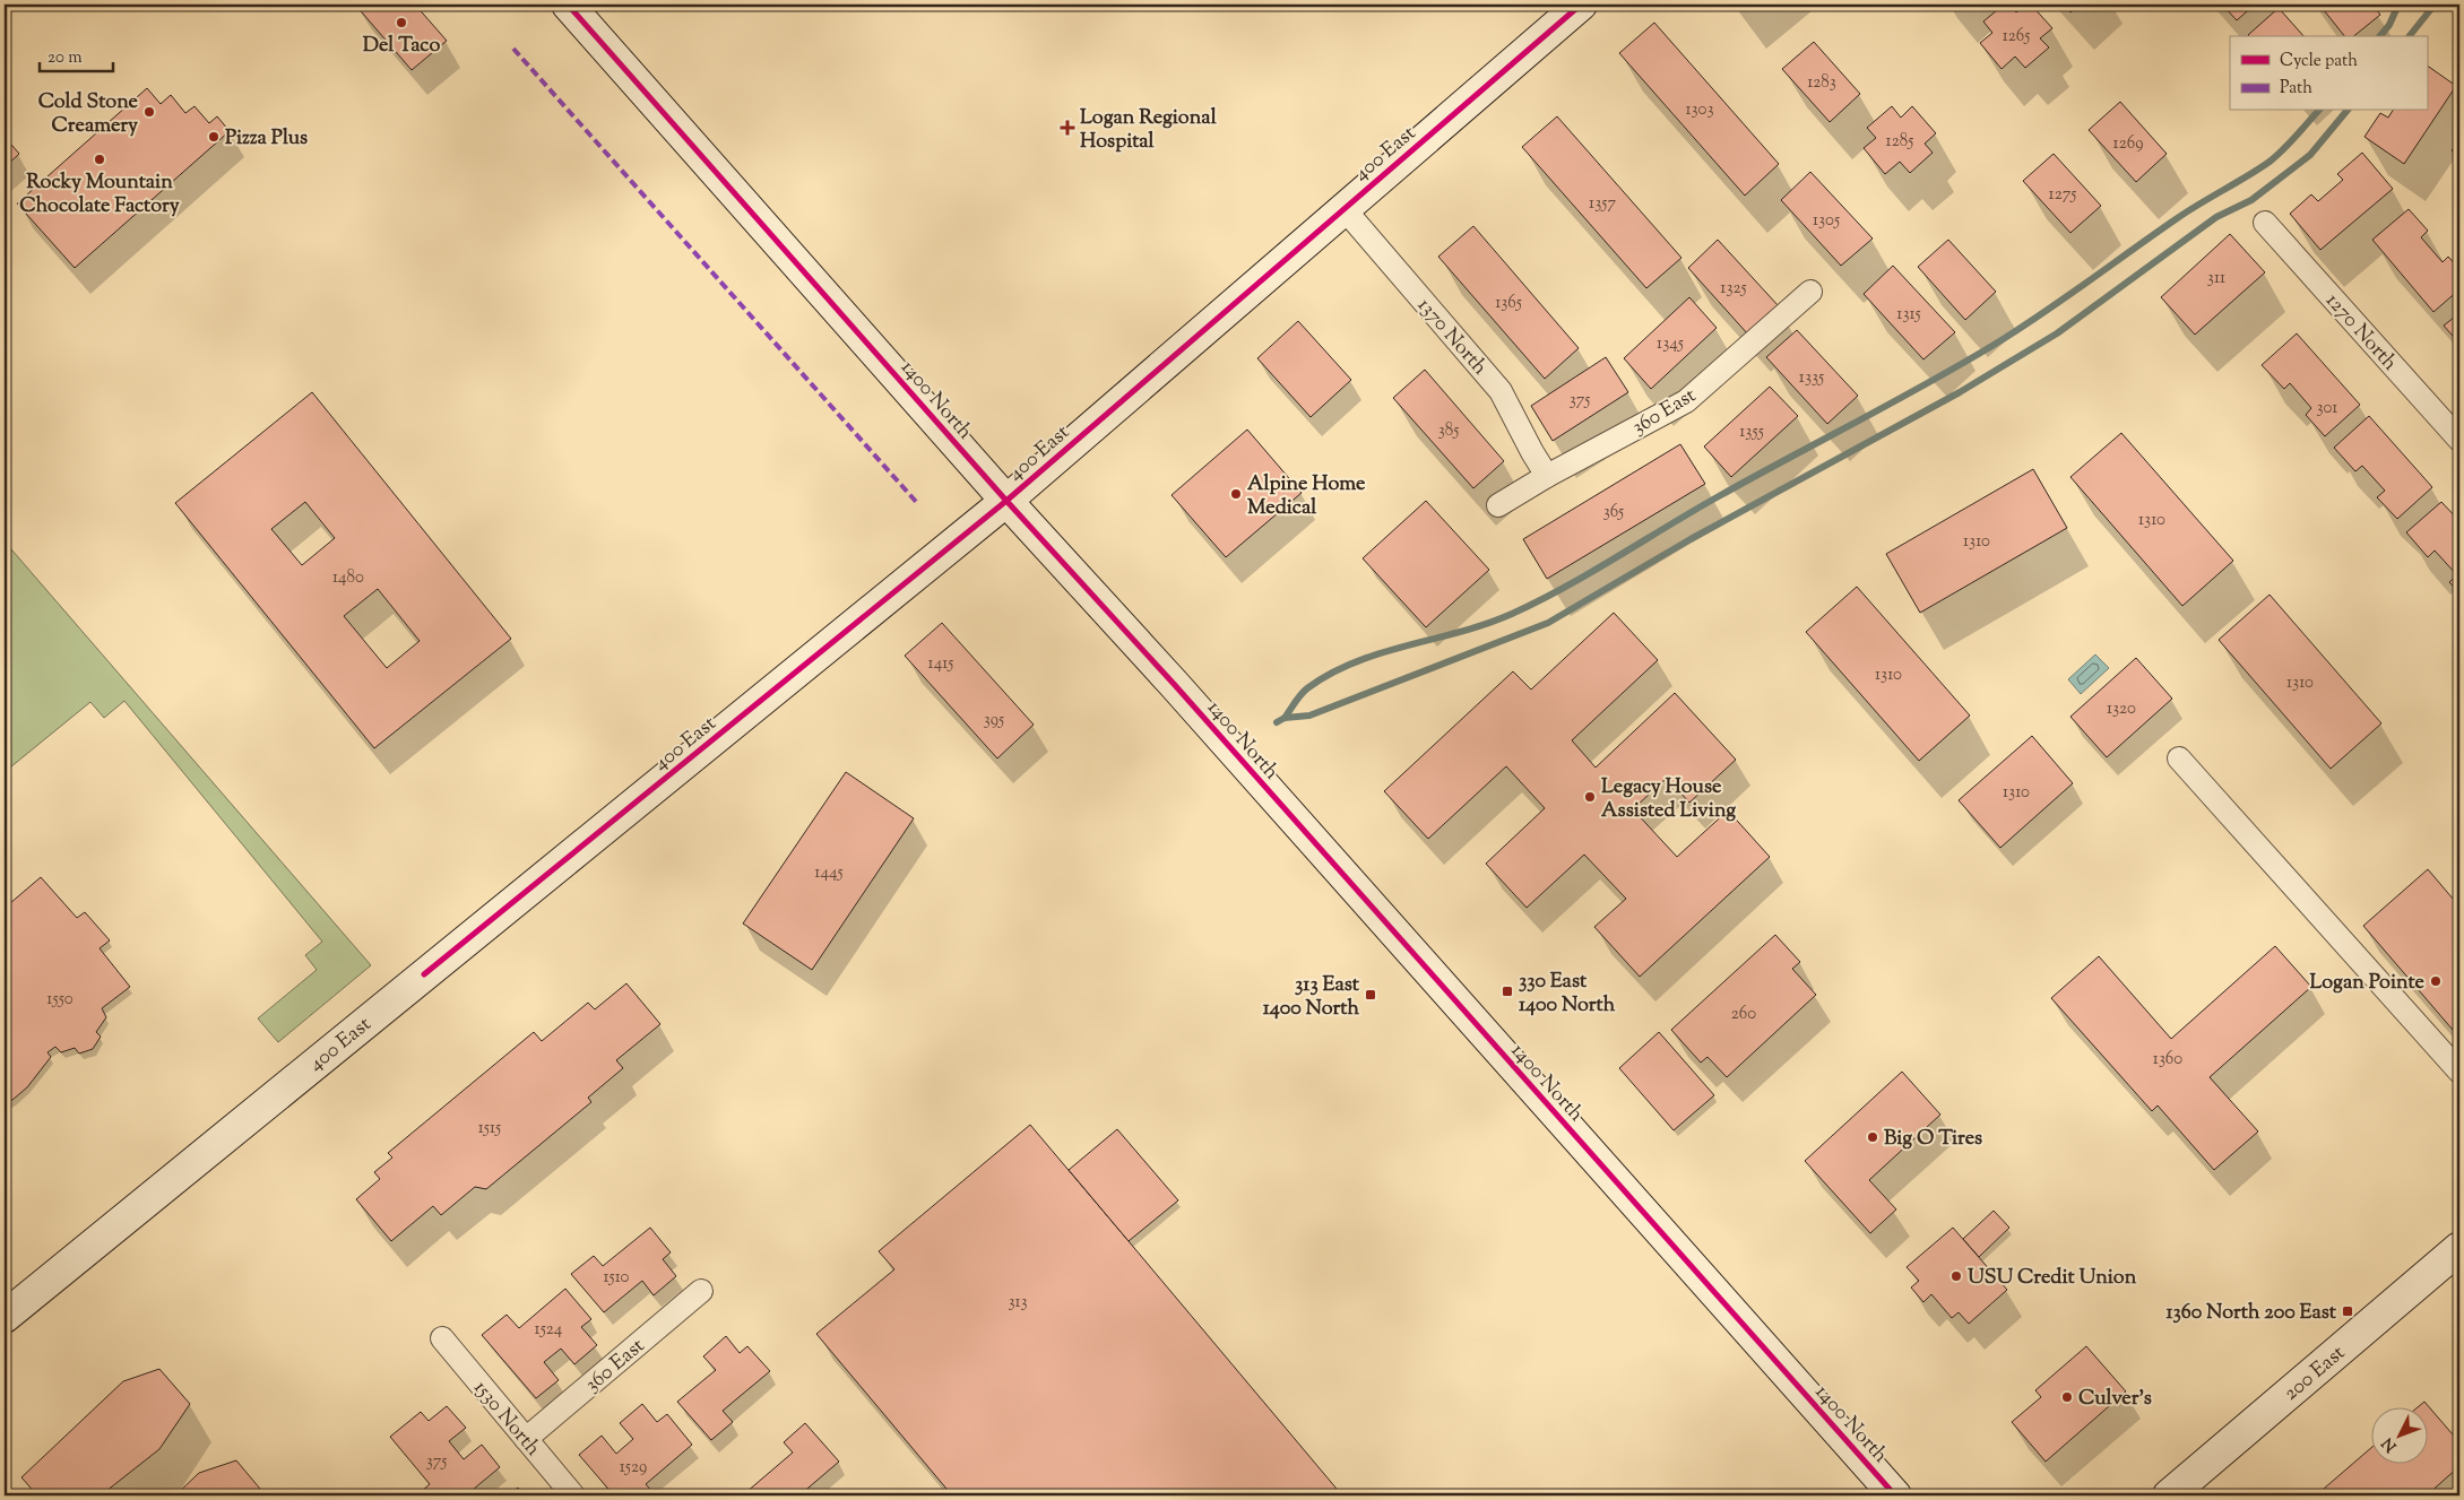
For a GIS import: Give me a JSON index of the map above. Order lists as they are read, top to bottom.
{
  "streets": {
    "main road": ["400 East", "1400 North", "200 East"],
    "street": [
      "1270 North",
      "1370 North",
      "360 East",
      "1530 North"
    ]
  },
  "crossings": [
    ["400 East", "1370 North"],
    ["400 East", "1400 North"],
    ["1370 North", "360 East"],
    ["360 East", "1530 North"]
  ],
  "places": {
    "other": [
      "Del Taco",
      "Cold Stone Creamery",
      "Pizza Plus",
      "Rocky Mountain Chocolate Factory",
      "Alpine Home Medical",
      "Legacy House Assisted Living",
      "Logan Pointe",
      "Big O Tires",
      "USU Credit Union",
      "Culver's"
    ],
    "health": ["Logan Regional Hospital"],
    "transit": ["330 East 1400 North", "313 East 1400 North", "1360 North 200 East"]
  },
  "house_numbers": [
    "1265",
    "1283",
    "1303",
    "1285",
    "1269",
    "1275",
    "1357",
    "1305",
    "311",
    "1325",
    "1365",
    "1315",
    "1345",
    "1335",
    "375",
    "301",
    "385",
    "1355",
    "365",
    "1310",
    "1310",
    "1480",
    "1415",
    "1310",
    "1310",
    "1320",
    "395",
    "1310",
    "1445",
    "1550",
    "260",
    "1360",
    "1515",
    "1510",
    "313",
    "1524",
    "375",
    "1529"
  ],
  "legend": ["Cycle path", "Path"],
  "scale_bar": "20 m",
  "north": "bottom left"
}
